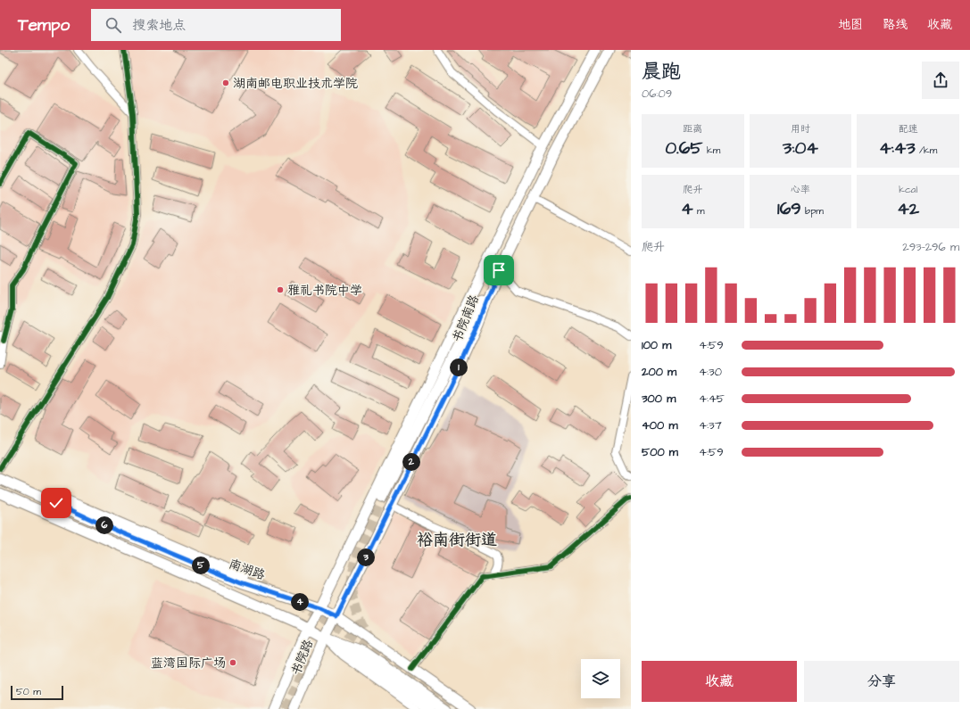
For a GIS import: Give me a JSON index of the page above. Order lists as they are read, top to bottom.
{
  "streets": {
    "main road": ["书院南路", "南湖路", "书院路"]
  },
  "crossings": [
    ["书院南路", "南湖路"],
    ["书院南路", "书院路"],
    ["南湖路", "书院路"]
  ],
  "districts": ["裕南街街道"],
  "places": ["湖南邮电职业技术学院", "雅礼书院中学", "蓝湾国际广场"],
  "scale_bar": "50 m",
  "page": {
    "header": "Tempo",
    "search": "搜索地点",
    "nav": ["地图", "路线", "收藏"],
    "heading": ["晨跑", "06:09"],
    "stats": [
      ["距离", "0.65 km"],
      ["用时", "3:04"],
      ["配速", "4:43 /km"],
      ["爬升", "4 m"],
      ["心率", "169 bpm"],
      ["kcal", "42"]
    ],
    "chart": ["爬升", "293–296 m"],
    "list": [
      {
        "name": "100 m",
        "note": "4:59"
      },
      {
        "name": "200 m",
        "note": "4:30"
      },
      {
        "name": "300 m",
        "note": "4:45"
      },
      {
        "name": "400 m",
        "note": "4:37"
      },
      {
        "name": "500 m",
        "note": "4:59"
      }
    ],
    "pins": [
      "1",
      "2",
      "6",
      "3",
      "5",
      "4"
    ],
    "buttons": ["收藏", "分享"],
    "scale": "50 m"
  }
}
